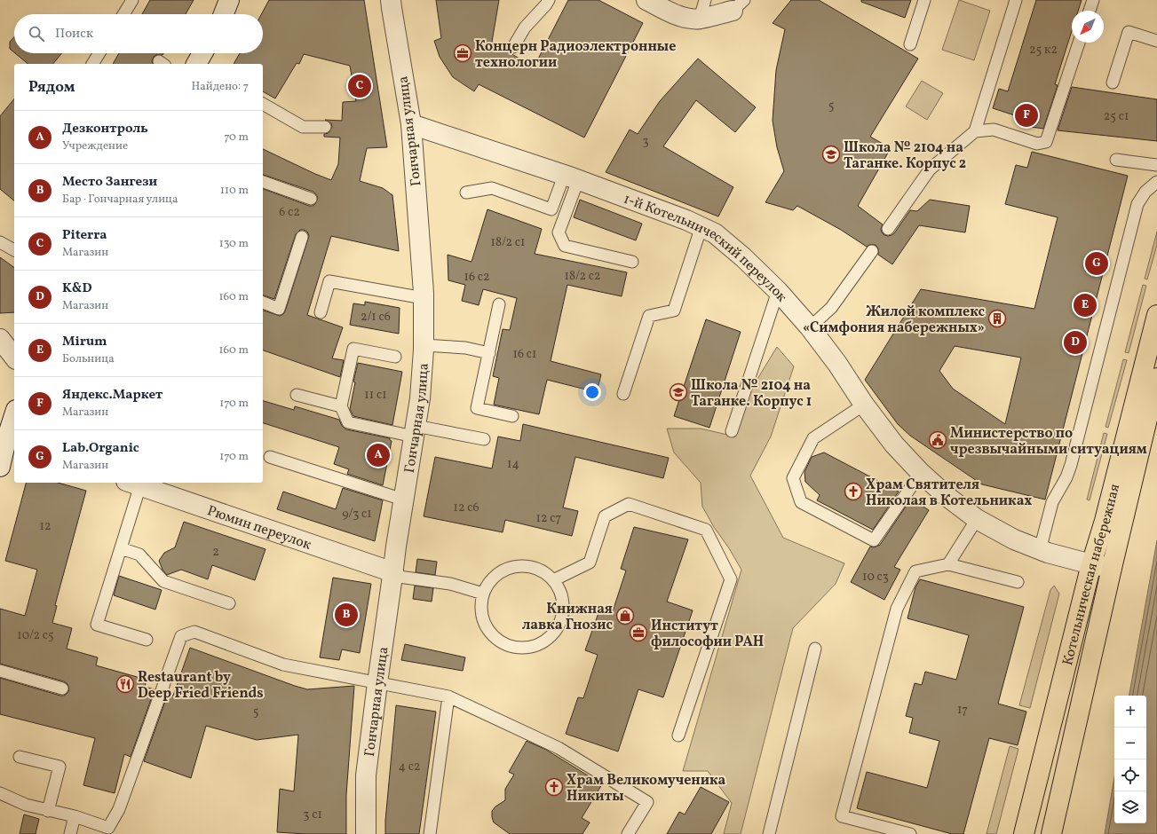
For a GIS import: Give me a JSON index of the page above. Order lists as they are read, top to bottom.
{
  "streets": {
    "main road": ["Котельническая набережная"],
    "street": ["Гончарная улица", "1-й Котельнический переулок", "Рюмин переулок"]
  },
  "crossings": [
    ["Гончарная улица", "1-й Котельнический переулок"],
    ["Гончарная улица", "Рюмин переулок"],
    ["1-й Котельнический переулок", "Котельническая набережная"]
  ],
  "places": {
    "office": ["Концерн Радиоэлектронные технологии", "Институт философии РАН"],
    "school or university": ["Школа № 2104 на Таганке. Корпус 2", "Школа № 2104 на Таганке. Корпус 1"],
    "building": ["Жилой комплекс «Симфония набережных»"],
    "public building": ["Министерство по чрезвычайными ситуациям"],
    "church": ["Храм Святителя Николая в Котельниках", "Храм Великомученика Никиты"],
    "shop": ["Книжная лавка Гнозис"],
    "restaurant": ["Restaurant by Deep Fried Friends"]
  },
  "house_numbers": [
    "25 к2",
    "5",
    "25 с1",
    "3",
    "6 с2",
    "18/2 с1",
    "18/2 с2",
    "16 с2",
    "2/1 с6",
    "16 с1",
    "11 с1",
    "14",
    "12 с6",
    "9/3 с1",
    "12 с7",
    "12",
    "2",
    "10 с3",
    "10/2 с5",
    "17",
    "5",
    "4 с2",
    "3 с1"
  ],
  "north": "bottom left",
  "page": {
    "search": "Поиск",
    "heading": ["Рядом", "Найдено: 7"],
    "pins": [
      "C",
      "F",
      "G",
      "E",
      "D",
      "A",
      "B"
    ],
    "list": [
      {
        "mark": "A",
        "name": "Дезконтроль",
        "note": "Учреждение",
        "value": "70 m"
      },
      {
        "mark": "B",
        "name": "Место Зангези",
        "note": "Бар · Гончарная улица",
        "value": "110 m"
      },
      {
        "mark": "C",
        "name": "Piterra",
        "note": "Магазин",
        "value": "130 m"
      },
      {
        "mark": "D",
        "name": "K&D",
        "note": "Магазин",
        "value": "160 m"
      },
      {
        "mark": "E",
        "name": "Mirum",
        "note": "Больница",
        "value": "160 m"
      },
      {
        "mark": "F",
        "name": "Яндекс.Маркет",
        "note": "Магазин",
        "value": "170 m"
      },
      {
        "mark": "G",
        "name": "Lab.Organic",
        "note": "Магазин",
        "value": "170 m"
      }
    ],
    "map_buttons": ["+", "−"]
  }
}
